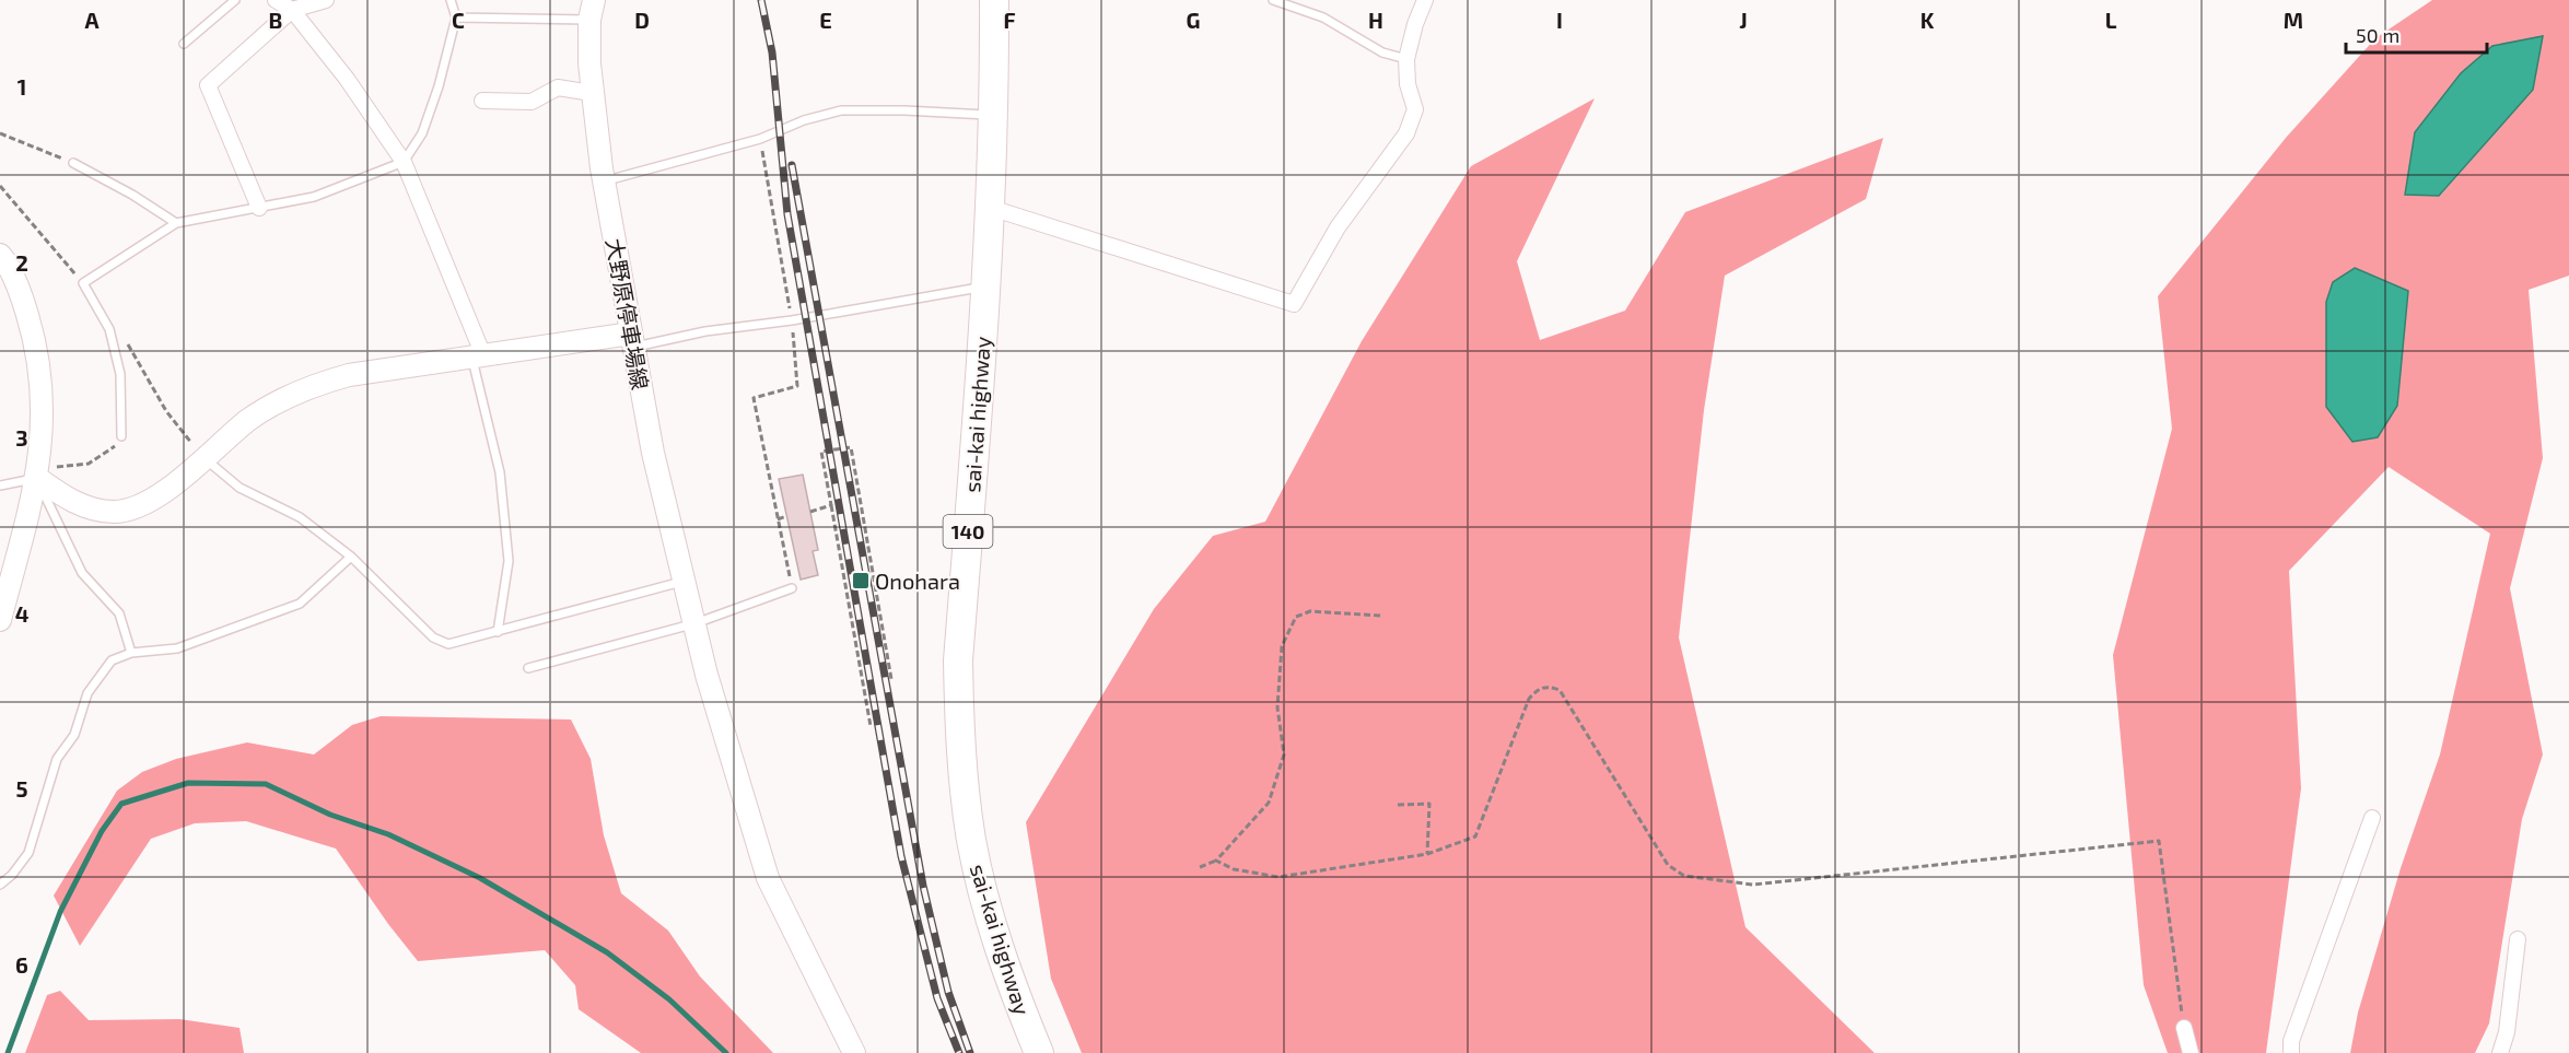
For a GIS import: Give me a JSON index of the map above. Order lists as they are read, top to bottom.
{
  "streets": {
    "highway": ["sai-kai highway", "140"],
    "street": ["大野原停車場線"]
  },
  "places": {
    "transit": ["Onohara"]
  },
  "scale_bar": "50 m",
  "grid": {
    "columns": [
      "A",
      "B",
      "C",
      "D",
      "E",
      "F",
      "G",
      "H",
      "I",
      "J",
      "K",
      "L",
      "M"
    ],
    "rows": [
      "1",
      "2",
      "3",
      "4",
      "5",
      "6"
    ]
  }
}
